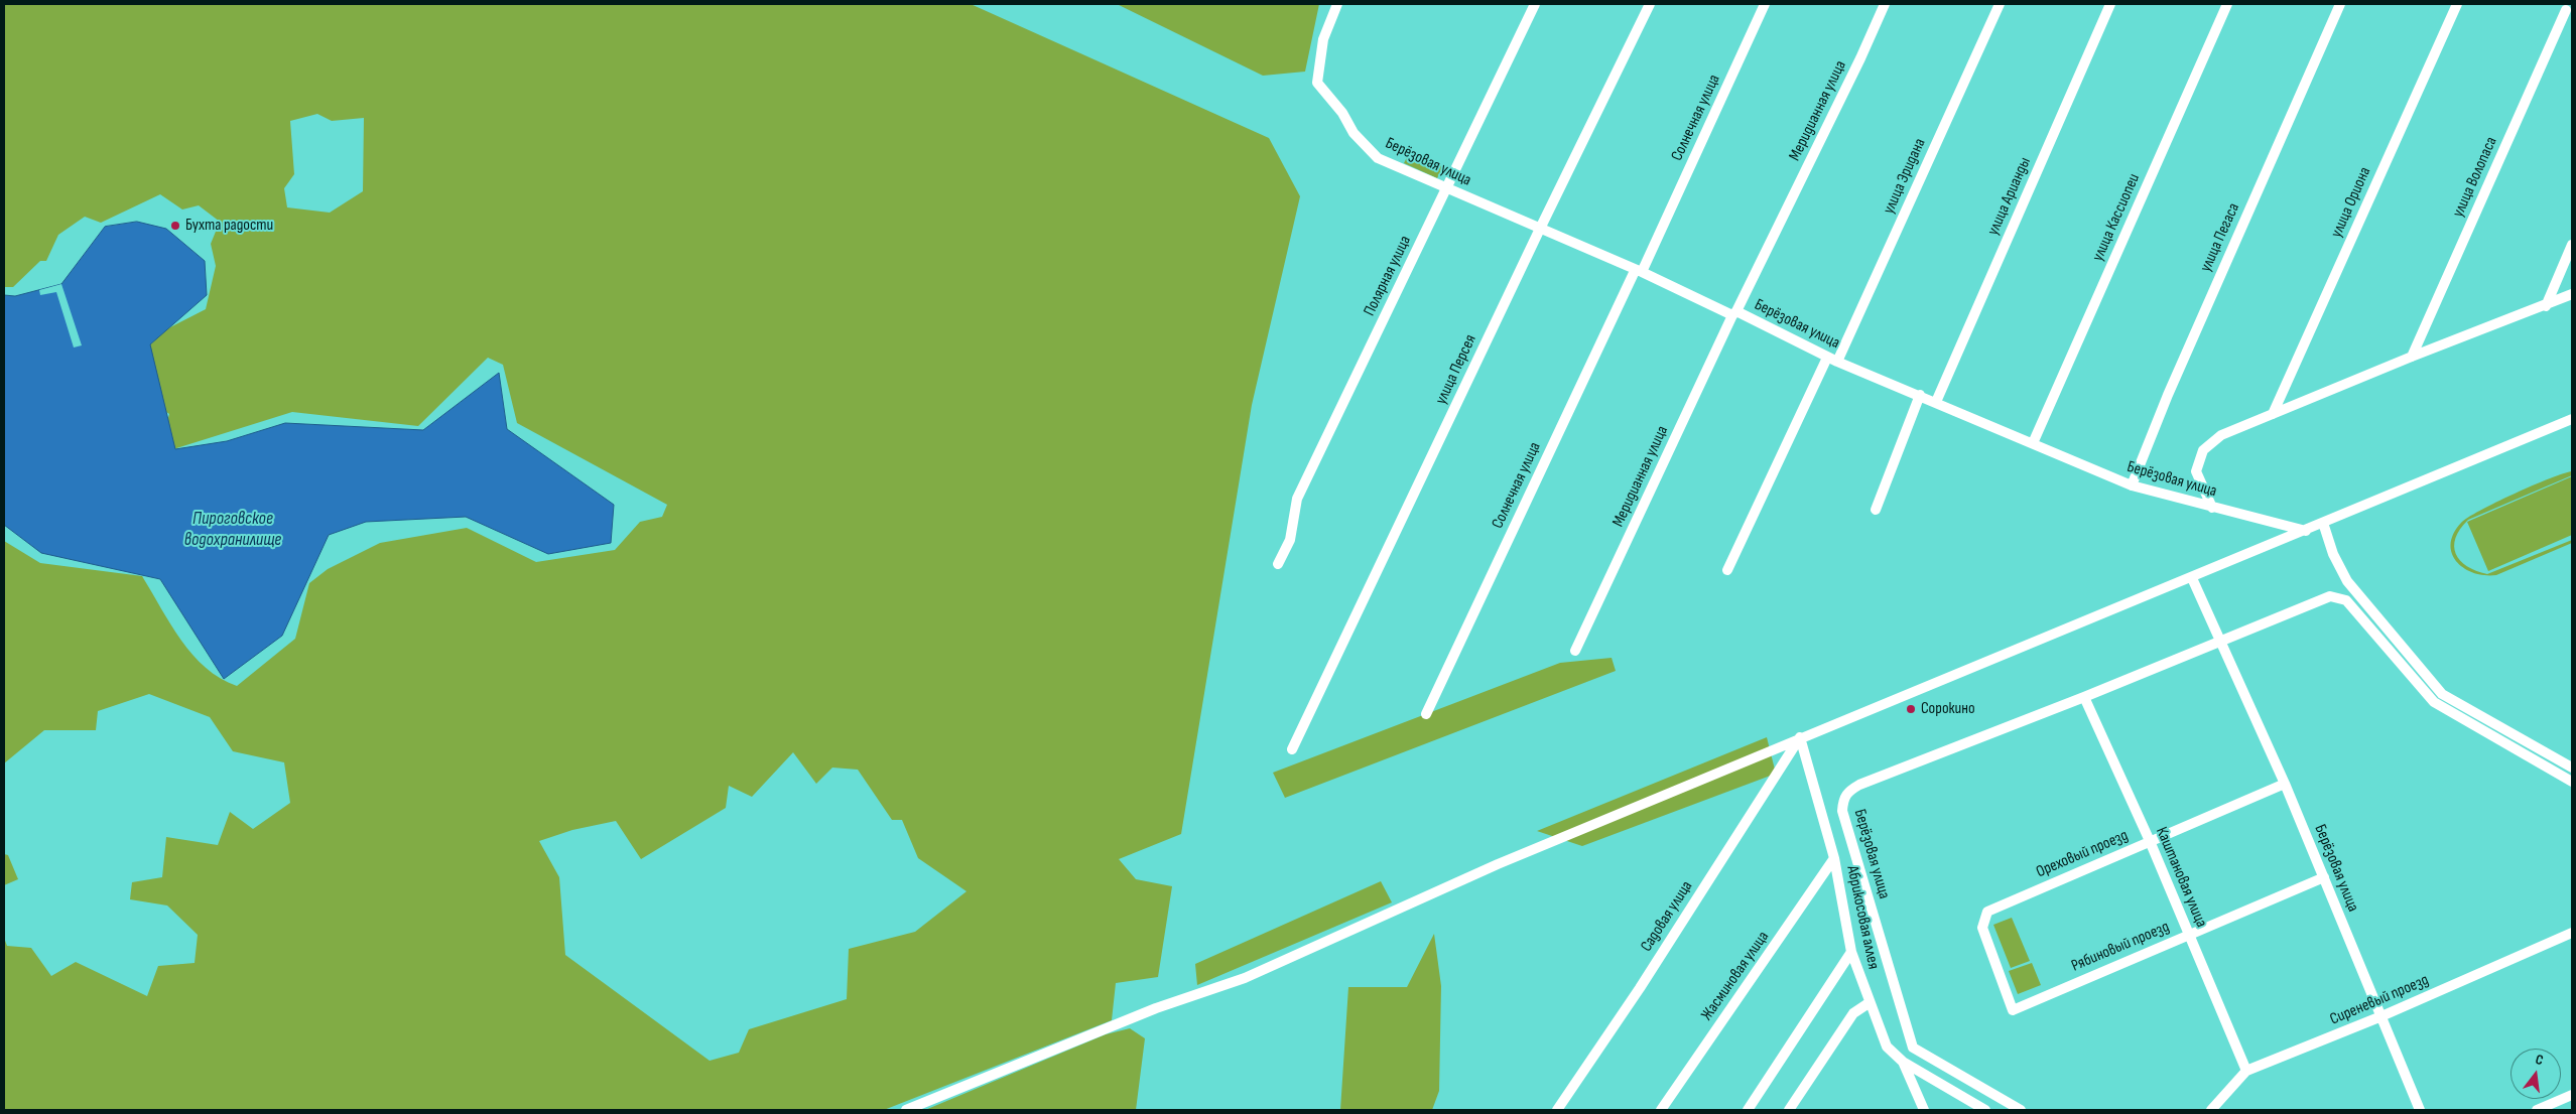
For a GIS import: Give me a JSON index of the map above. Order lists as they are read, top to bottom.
{
  "streets": {
    "street": [
      "Меридианная улица",
      "Солнечная улица",
      "Берёзовая улица",
      "улица Эридана",
      "улица Волопаса",
      "улица Арианды",
      "улица Ориона",
      "улица Кассиопеи",
      "улица Пегаса",
      "Полярная улица",
      "улица Персея",
      "Ореховый проезд",
      "Каштановая улица",
      "Садовая улица",
      "Абрикосовая аллея",
      "Рябиновый проезд",
      "Жасминовая улица",
      "Сиреневый проезд"
    ]
  },
  "crossings": [
    ["Меридианная улица", "Берёзовая улица"],
    ["Солнечная улица", "Берёзовая улица"],
    ["Берёзовая улица", "улица Эридана"],
    ["Берёзовая улица", "улица Арианды"],
    ["Берёзовая улица", "улица Кассиопеи"],
    ["Берёзовая улица", "улица Пегаса"],
    ["Берёзовая улица", "Полярная улица"],
    ["Берёзовая улица", "улица Персея"],
    ["Берёзовая улица", "Ореховый проезд"],
    ["Берёзовая улица", "Каштановая улица"],
    ["Берёзовая улица", "Рябиновый проезд"],
    ["Берёзовая улица", "Сиреневый проезд"],
    ["Ореховый проезд", "Каштановая улица"],
    ["Ореховый проезд", "Рябиновый проезд"],
    ["Каштановая улица", "Рябиновый проезд"],
    ["Каштановая улица", "Сиреневый проезд"],
    ["Садовая улица", "Абрикосовая аллея"],
    ["Абрикосовая аллея", "Жасминовая улица"]
  ],
  "water": ["Пироговское водохранилище"],
  "places": ["Бухта радости", "Сорокино"],
  "north": "top"
}
